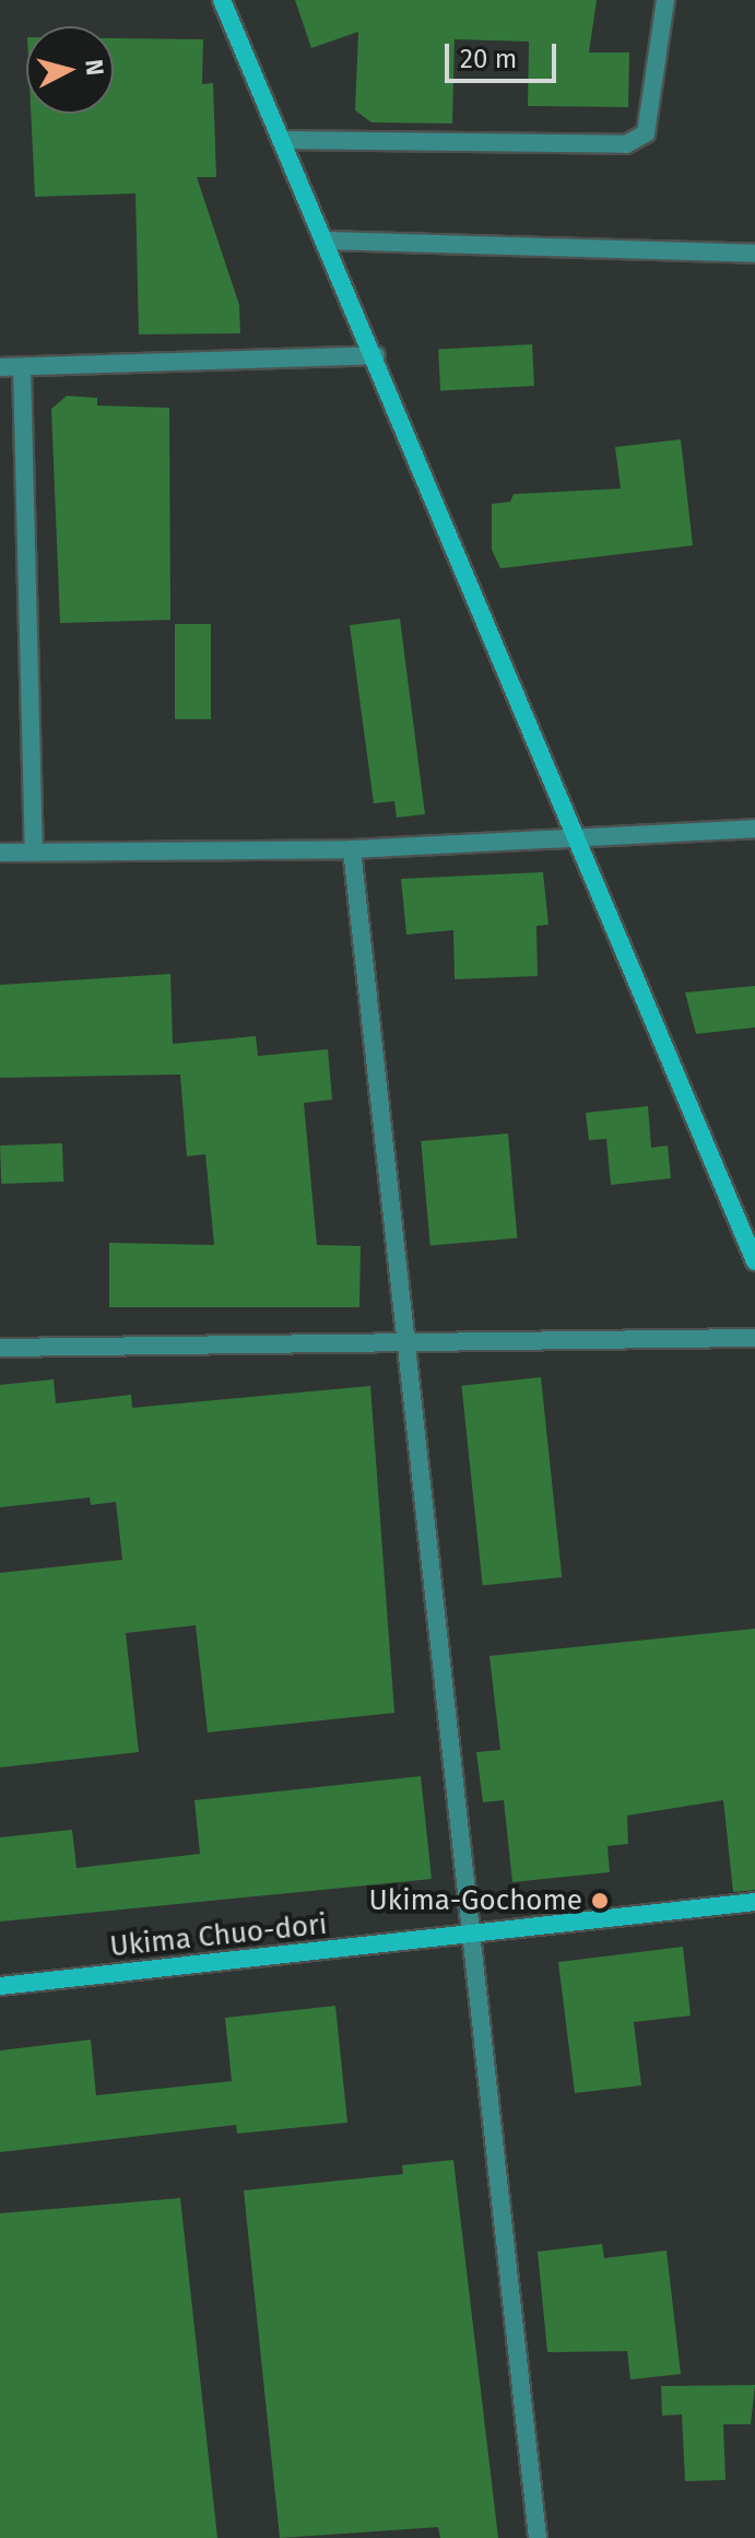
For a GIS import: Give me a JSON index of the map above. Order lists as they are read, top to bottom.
{
  "streets": {
    "street": ["Ukima Chuo-dori"]
  },
  "places": ["Ukima-Gochome"],
  "scale_bar": "20 m",
  "north": "right"
}
